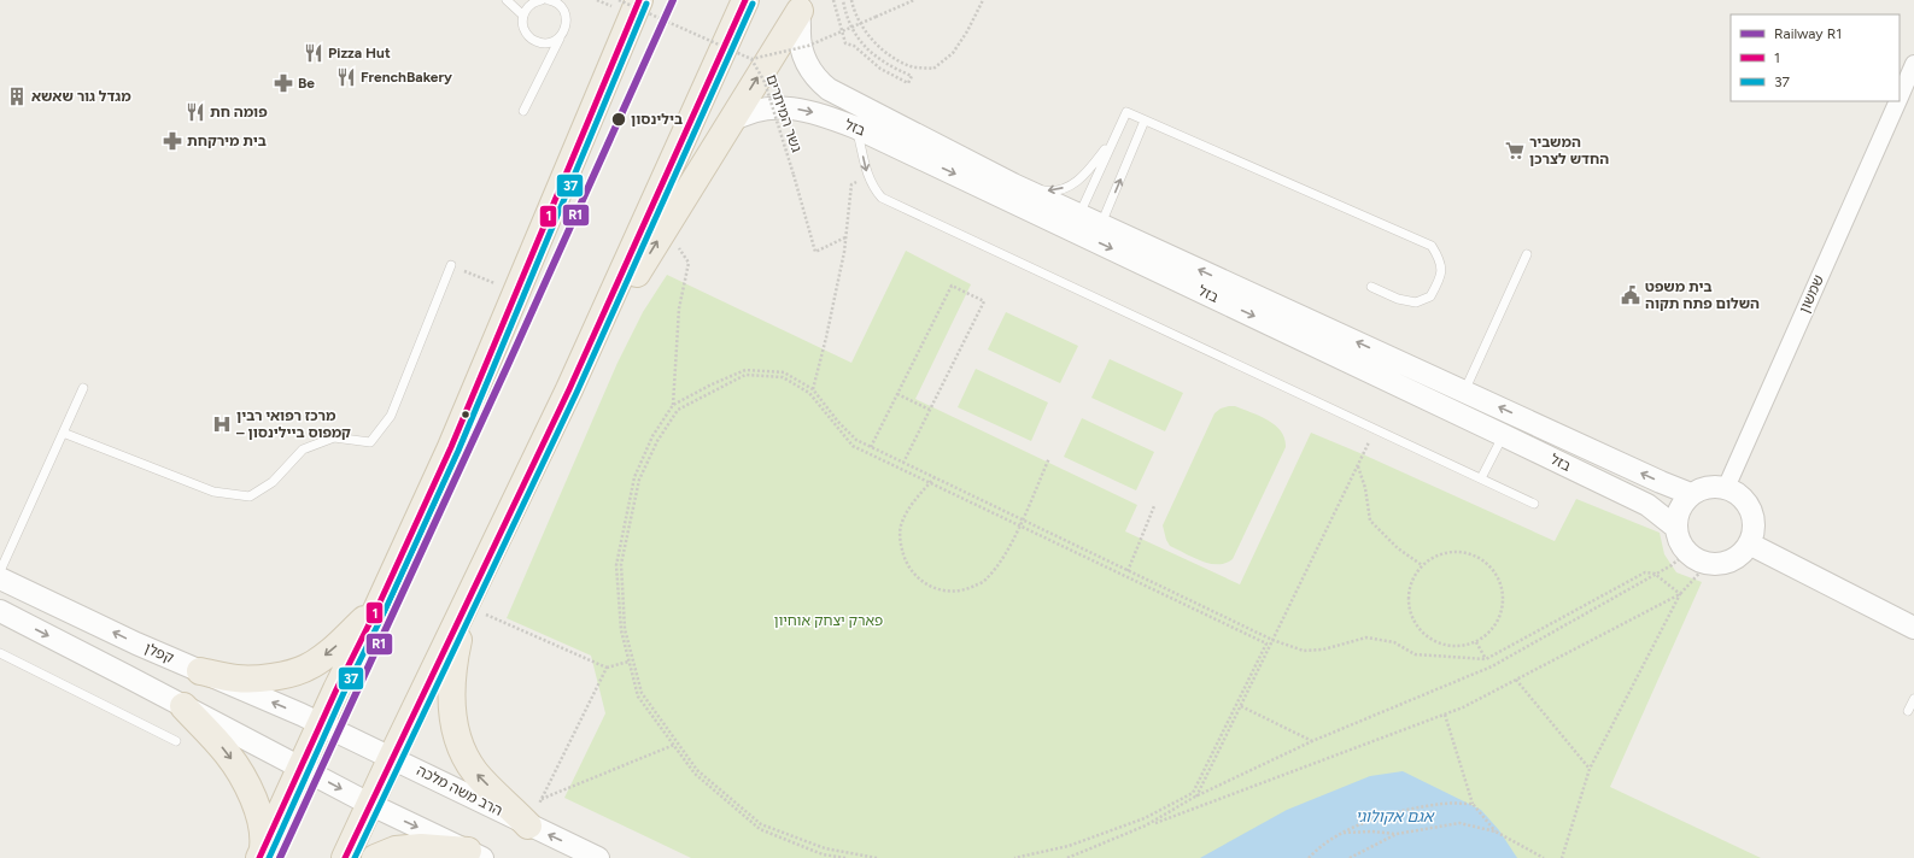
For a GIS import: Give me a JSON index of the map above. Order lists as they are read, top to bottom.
{
  "streets": {
    "street": [
      "בזל",
      "שמשון",
      "קפלן",
      "הרב משה מלכה"
    ],
    "path": ["גשר המיתרים"]
  },
  "crossings": [
    ["בזל", "שמשון"],
    ["קפלן", "הרב משה מלכה"]
  ],
  "water": ["אגם אקולוגי"],
  "parks": ["פארק יצחק אוחיון"],
  "places": {
    "restaurant": ["Pizza Hut", "FrenchBakery", "פומה חת"],
    "pharmacy": ["Be", "בית מירקחת"],
    "building": ["מגדל גור שאשא"],
    "other": ["בילינסון"],
    "supermarket": ["המשביר החדש לצרכן"],
    "public building": ["בית משפט השלום פתח תקוה"],
    "hospital": ["מרכז רפואי רבין – קמפוס ביילינסון"]
  },
  "lines": ["rail line R1", "transit line 1", "transit line 37"],
  "legend": ["Railway R1", "1", "37"]
}
